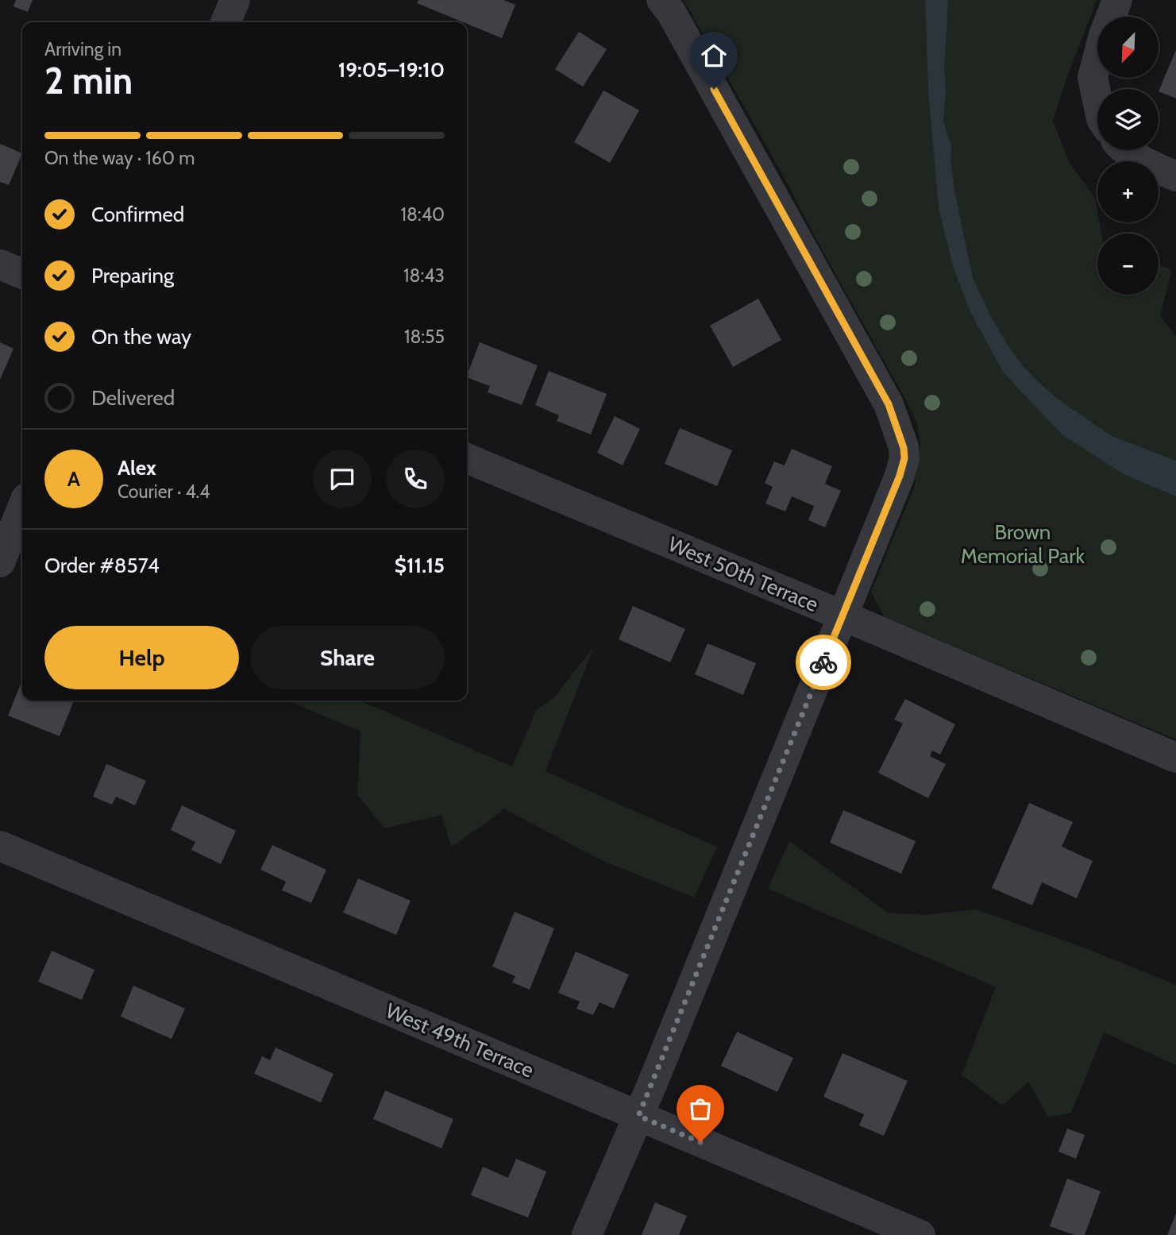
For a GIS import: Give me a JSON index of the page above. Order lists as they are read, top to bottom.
{
  "streets": {
    "street": ["West 50th Terrace", "West 49th Terrace"]
  },
  "parks": ["Brown Memorial Park"],
  "north": "bottom left",
  "page": {
    "map_buttons": ["+", "−"],
    "heading": ["2 min", "Arriving in", "19:05–19:10"],
    "panel": [
      "Alex",
      "Courier · 4.4",
      "Order #8574",
      "$11.15"
    ],
    "bar": "On the way · 160 m",
    "list": [
      ["Confirmed", "18:40"],
      ["Preparing", "18:43"],
      ["On the way", "18:55"],
      "Delivered"
    ],
    "round": "A",
    "buttons": ["Help", "Share"]
  }
}
